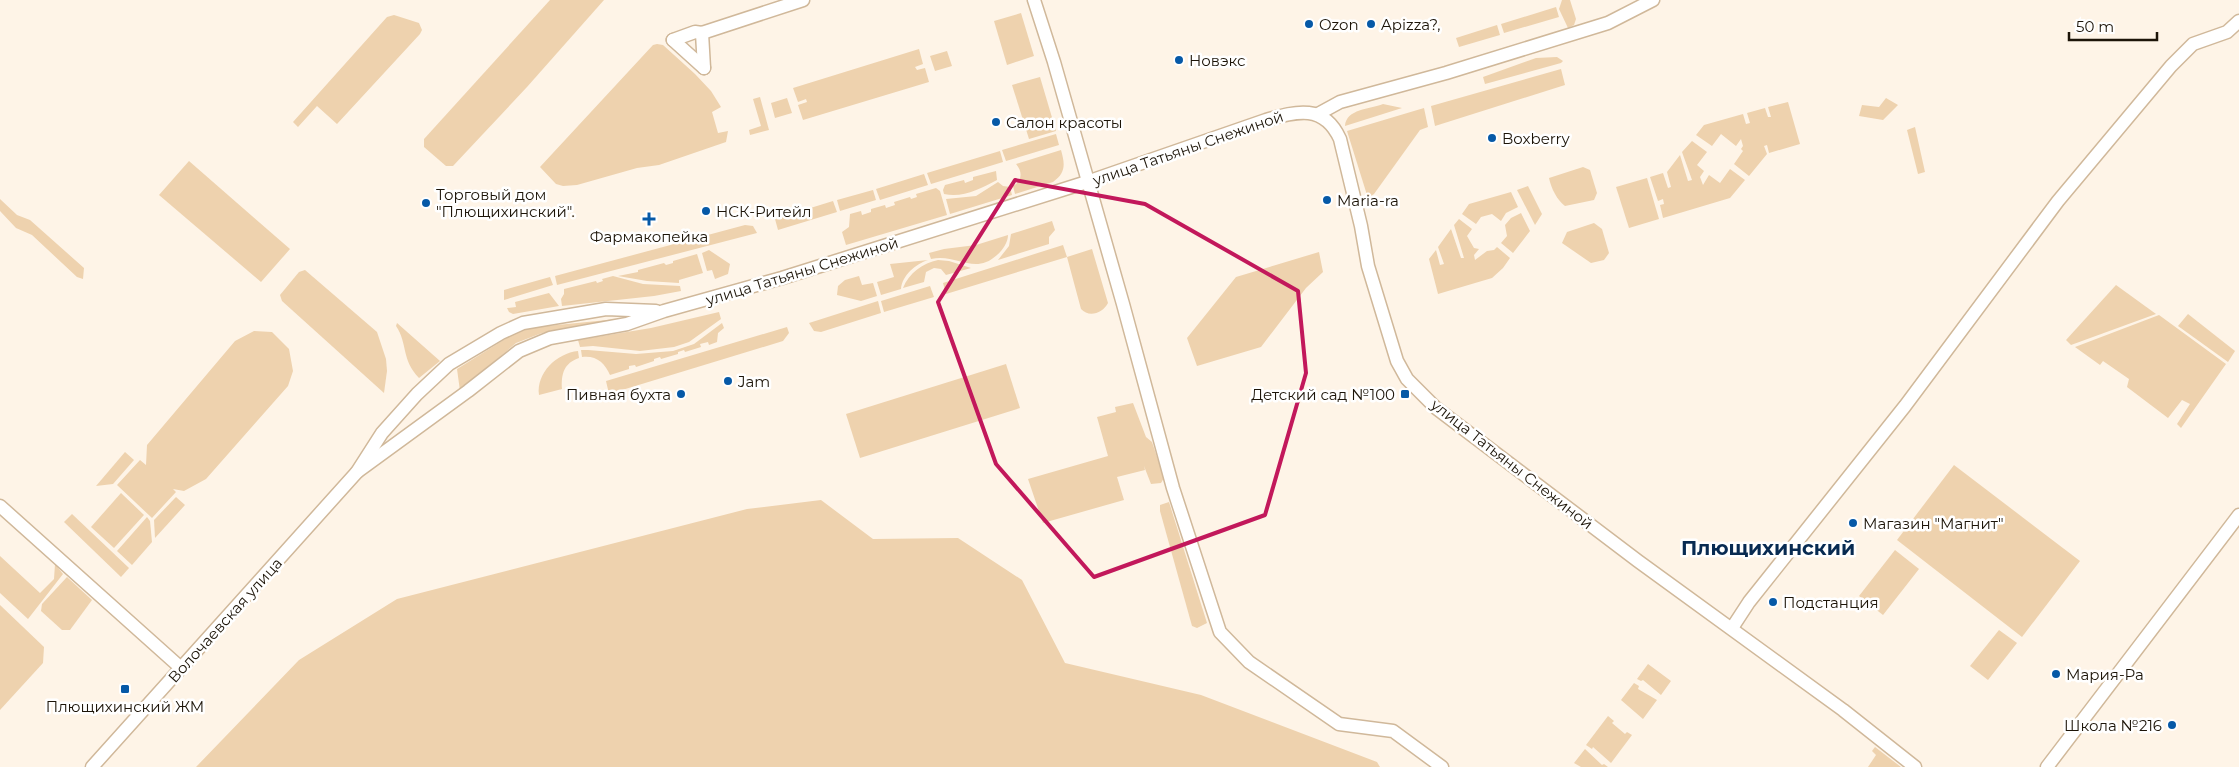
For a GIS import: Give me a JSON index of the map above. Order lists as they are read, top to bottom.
{
  "streets": {
    "street": ["улица Татьяны Снежиной", "Волочаевская улица"]
  },
  "crossings": [
    ["улица Татьяны Снежиной", "Волочаевская улица"]
  ],
  "districts": ["Плющихинский"],
  "places": {
    "other": [
      "Ozon",
      "Apizza?,",
      "Новэкс",
      "Салон красоты",
      "Boxberry",
      "Maria-ra",
      "Торговый дом \"Плющихинский\".",
      "НСК-Ритейл",
      "Jam",
      "Пивная бухта",
      "Магазин \"Магнит\"",
      "Подстанция",
      "Мария-Ра",
      "Школа №216"
    ],
    "health": ["Фармакопейка"],
    "transit": ["Детский сад №100", "Плющихинский ЖМ"]
  },
  "scale_bar": "50 m"
}
